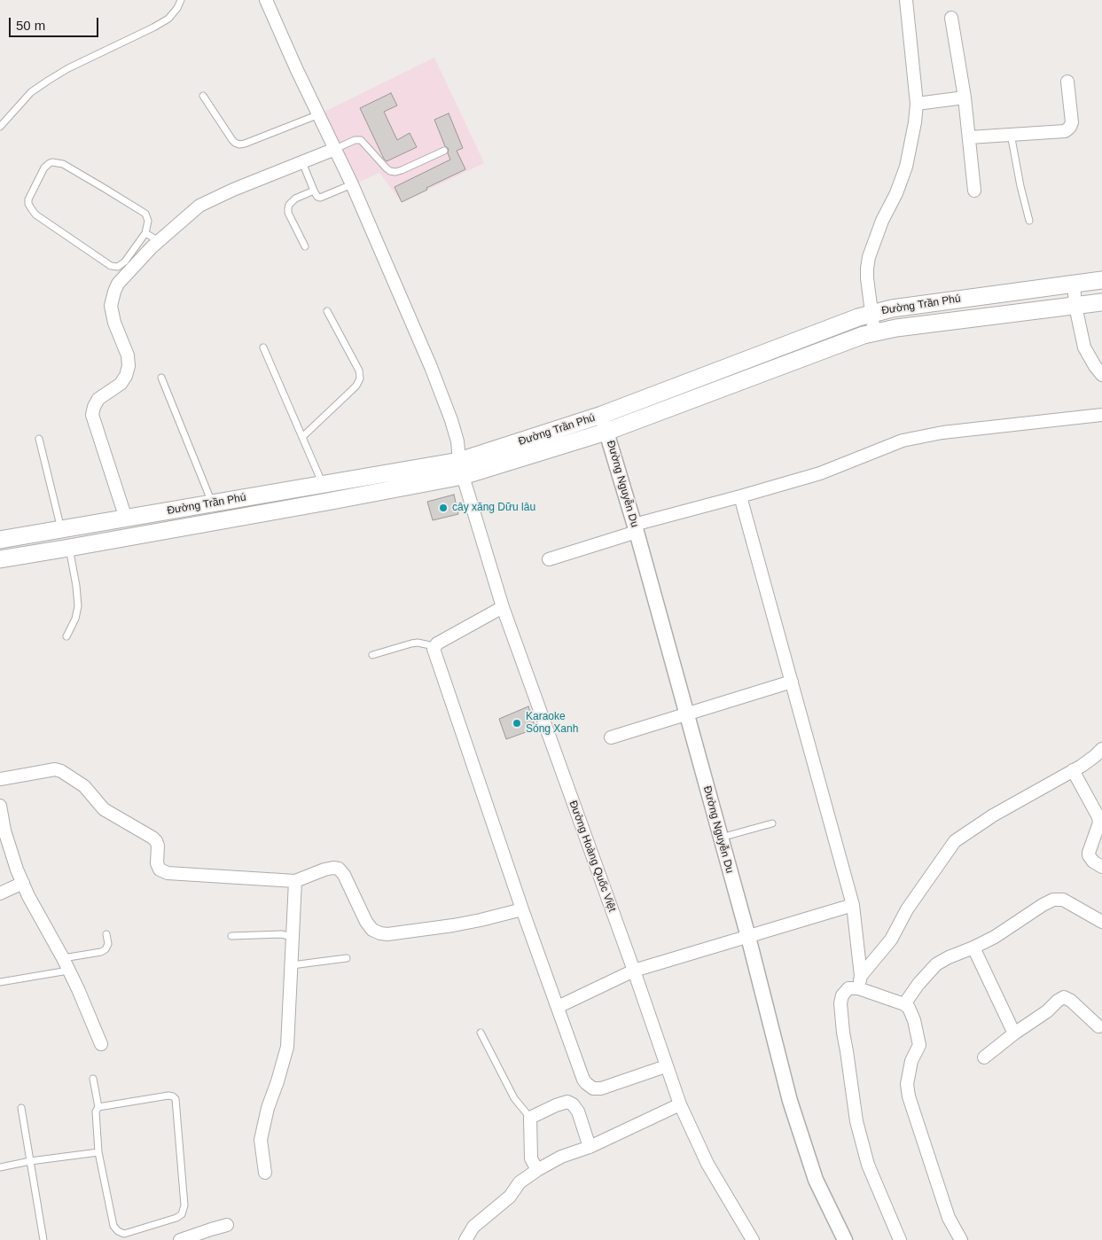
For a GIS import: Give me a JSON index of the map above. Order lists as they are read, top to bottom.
{
  "streets": {
    "main road": ["Đường Trần Phú"],
    "street": ["Đường Nguyễn Du", "Đường Hoàng Quốc Việt"]
  },
  "crossings": [
    ["Đường Trần Phú", "Đường Nguyễn Du"],
    ["Đường Trần Phú", "Đường Hoàng Quốc Việt"]
  ],
  "places": ["cây xăng Dữu lâu", "Karaoke Sóng Xanh"],
  "scale_bar": "50 m"
}
